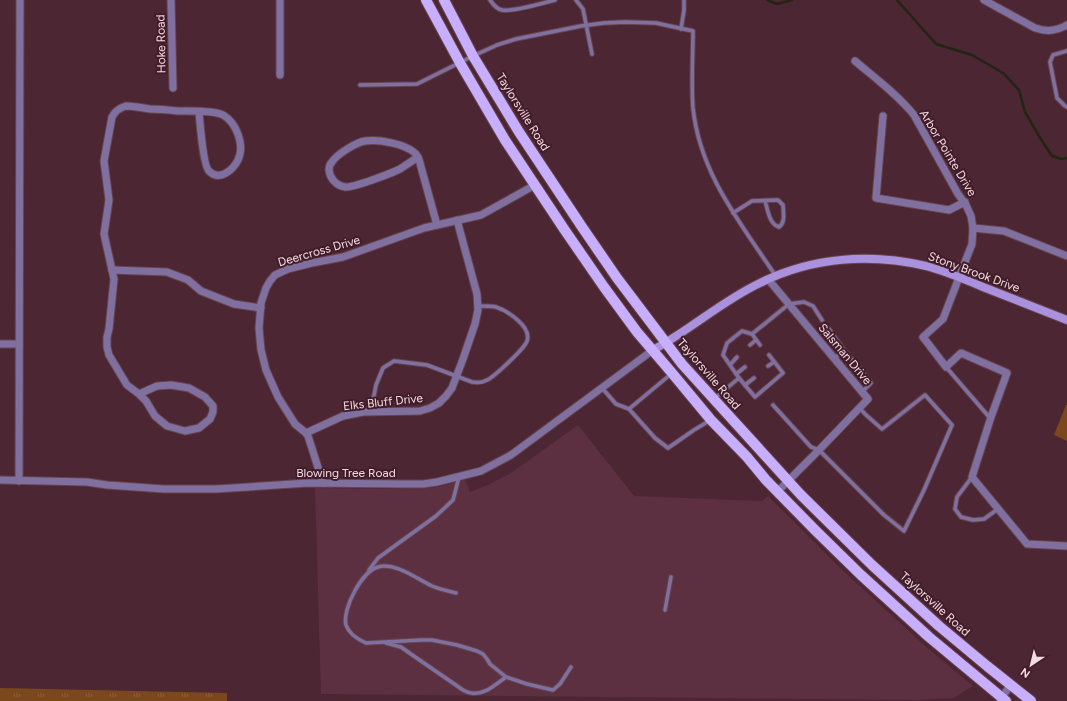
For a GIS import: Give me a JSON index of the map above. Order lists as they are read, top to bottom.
{
  "streets": {
    "main road": ["Taylorsville Road"],
    "street": [
      "Hoke Road",
      "Arbor Pointe Drive",
      "Deercross Drive",
      "Stony Brook Drive",
      "Salsman Drive",
      "Elks Bluff Drive",
      "Blowing Tree Road"
    ]
  },
  "crossings": [
    ["Taylorsville Road", "Stony Brook Drive"],
    ["Arbor Pointe Drive", "Stony Brook Drive"],
    ["Deercross Drive", "Elks Bluff Drive"],
    ["Deercross Drive", "Blowing Tree Road"],
    ["Stony Brook Drive", "Salsman Drive"],
    ["Stony Brook Drive", "Blowing Tree Road"]
  ],
  "north": "bottom left"
}
